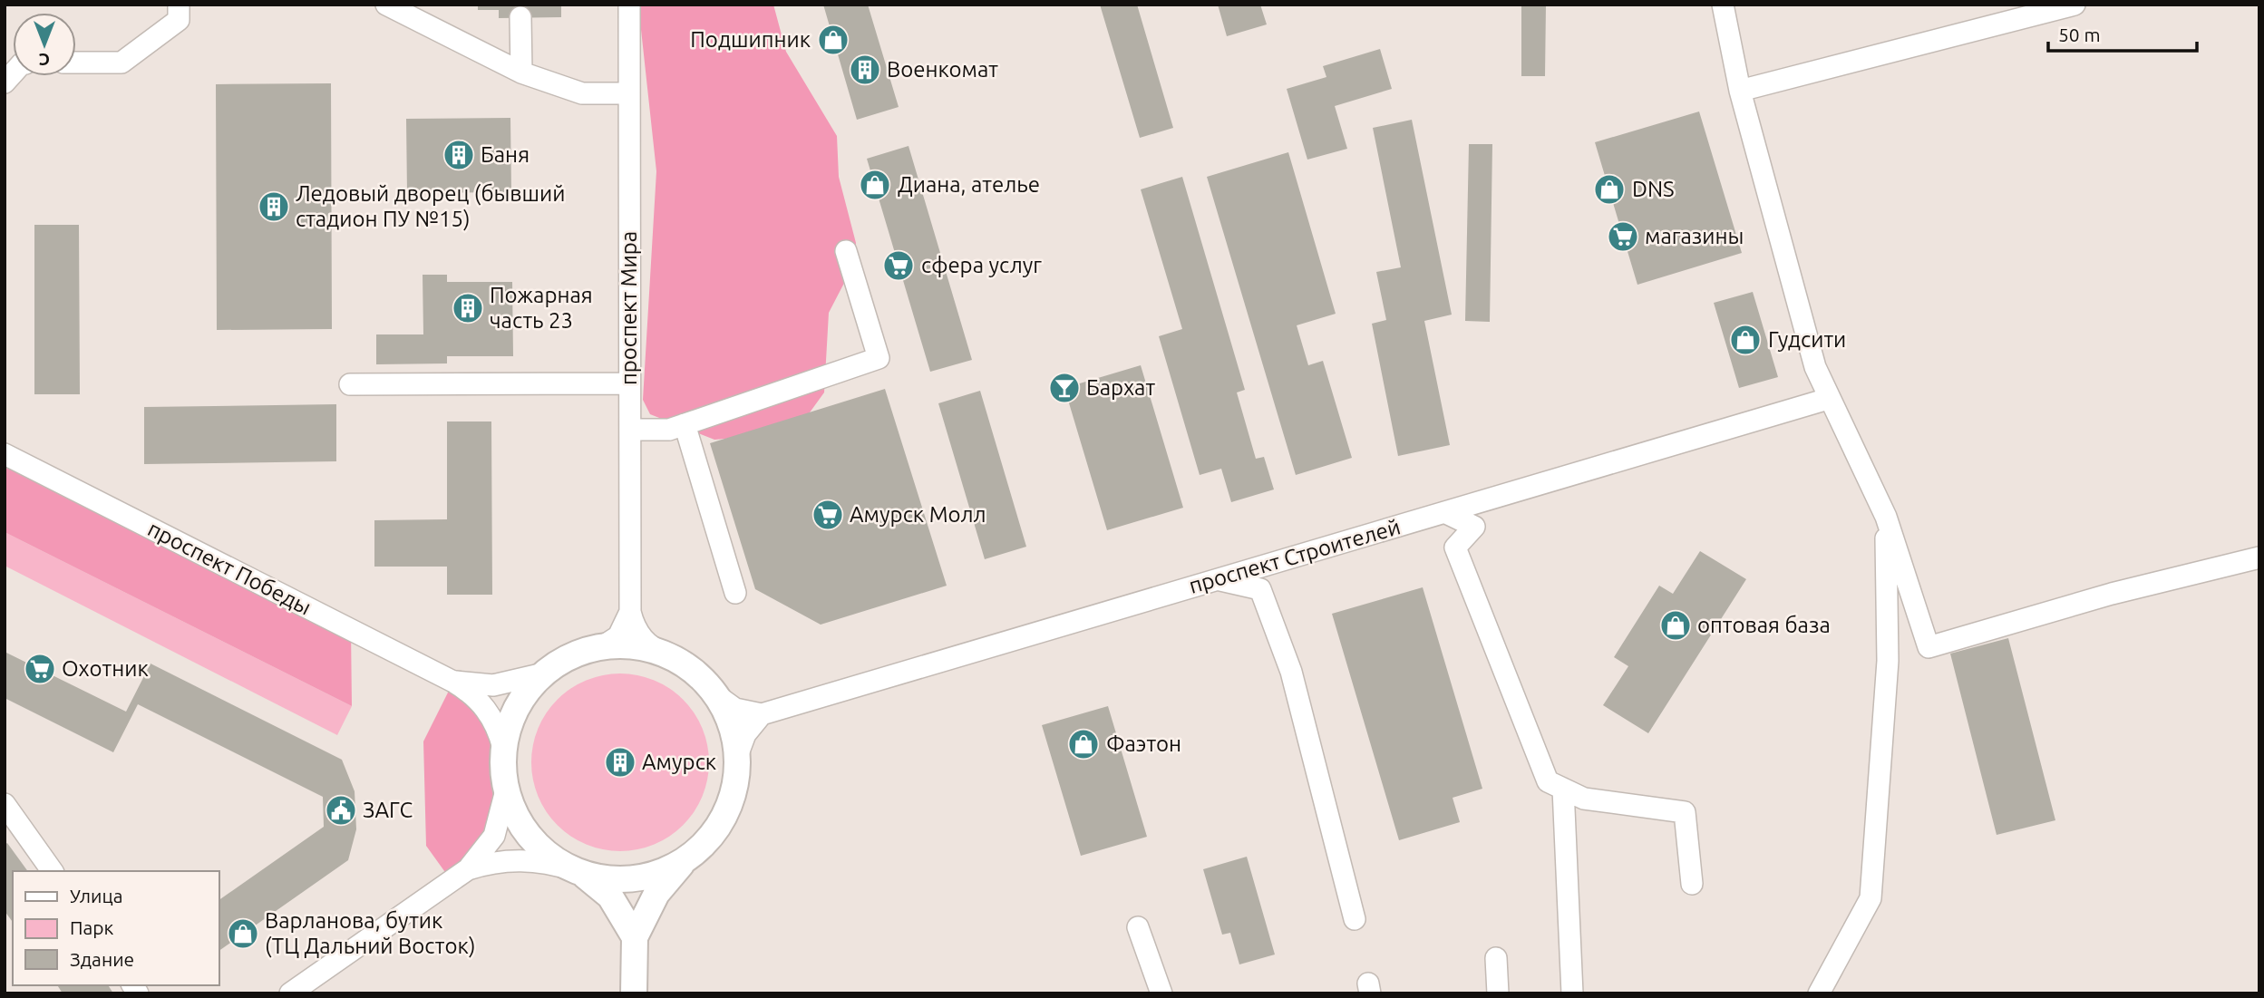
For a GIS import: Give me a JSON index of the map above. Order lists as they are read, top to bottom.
{
  "streets": {
    "street": ["проспект Мира", "проспект Строителей", "проспект Победы"]
  },
  "places": {
    "shop": [
      "Подшипник",
      "Диана, ателье",
      "DNS",
      "Гудсити",
      "оптовая база",
      "Фаэтон",
      "Варланова, бутик (ТЦ Дальний Восток)"
    ],
    "building": [
      "Военкомат",
      "Баня",
      "Ледовый дворец (бывший cтадион ПУ №15)",
      "Пожарная часть 23",
      "Амурск"
    ],
    "supermarket": [
      "магазины",
      "сфера услуг",
      "Амурск Молл",
      "Охотник"
    ],
    "bar": ["Бархат"],
    "public building": ["ЗАГС"]
  },
  "legend": ["Улица", "Парк", "Здание"],
  "scale_bar": "50 m",
  "north": "bottom"
}
